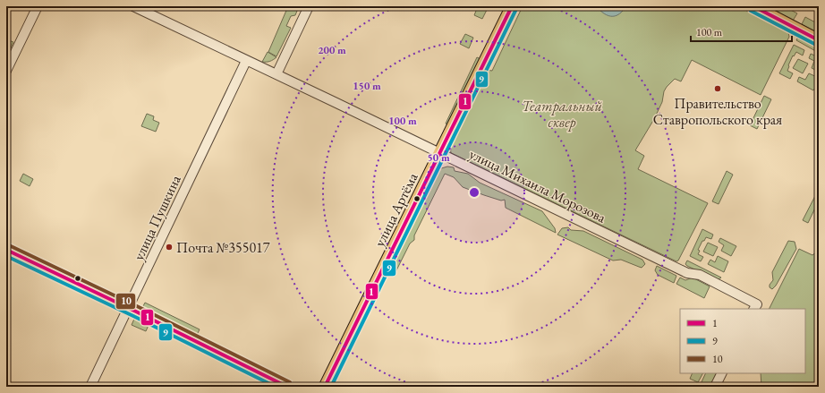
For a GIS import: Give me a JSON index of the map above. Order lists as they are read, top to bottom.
{
  "streets": {
    "main road": ["улица Артёма"],
    "street": ["улица Михаила Морозова", "улица Пушкина"]
  },
  "crossings": [
    ["улица Михаила Морозова", "улица Артёма"],
    ["улица Михаила Морозова", "улица Пушкина"]
  ],
  "parks": ["Театральный сквер"],
  "places": ["Правительство Ставропольского края", "Почта №355017"],
  "lines": ["transit line 1", "transit line 9", "transit line 10"],
  "legend": ["1", "9", "10"],
  "scale_bar": "100 m",
  "rings": [
    "200 m",
    "150 m",
    "100 m",
    "50 m"
  ]
}
